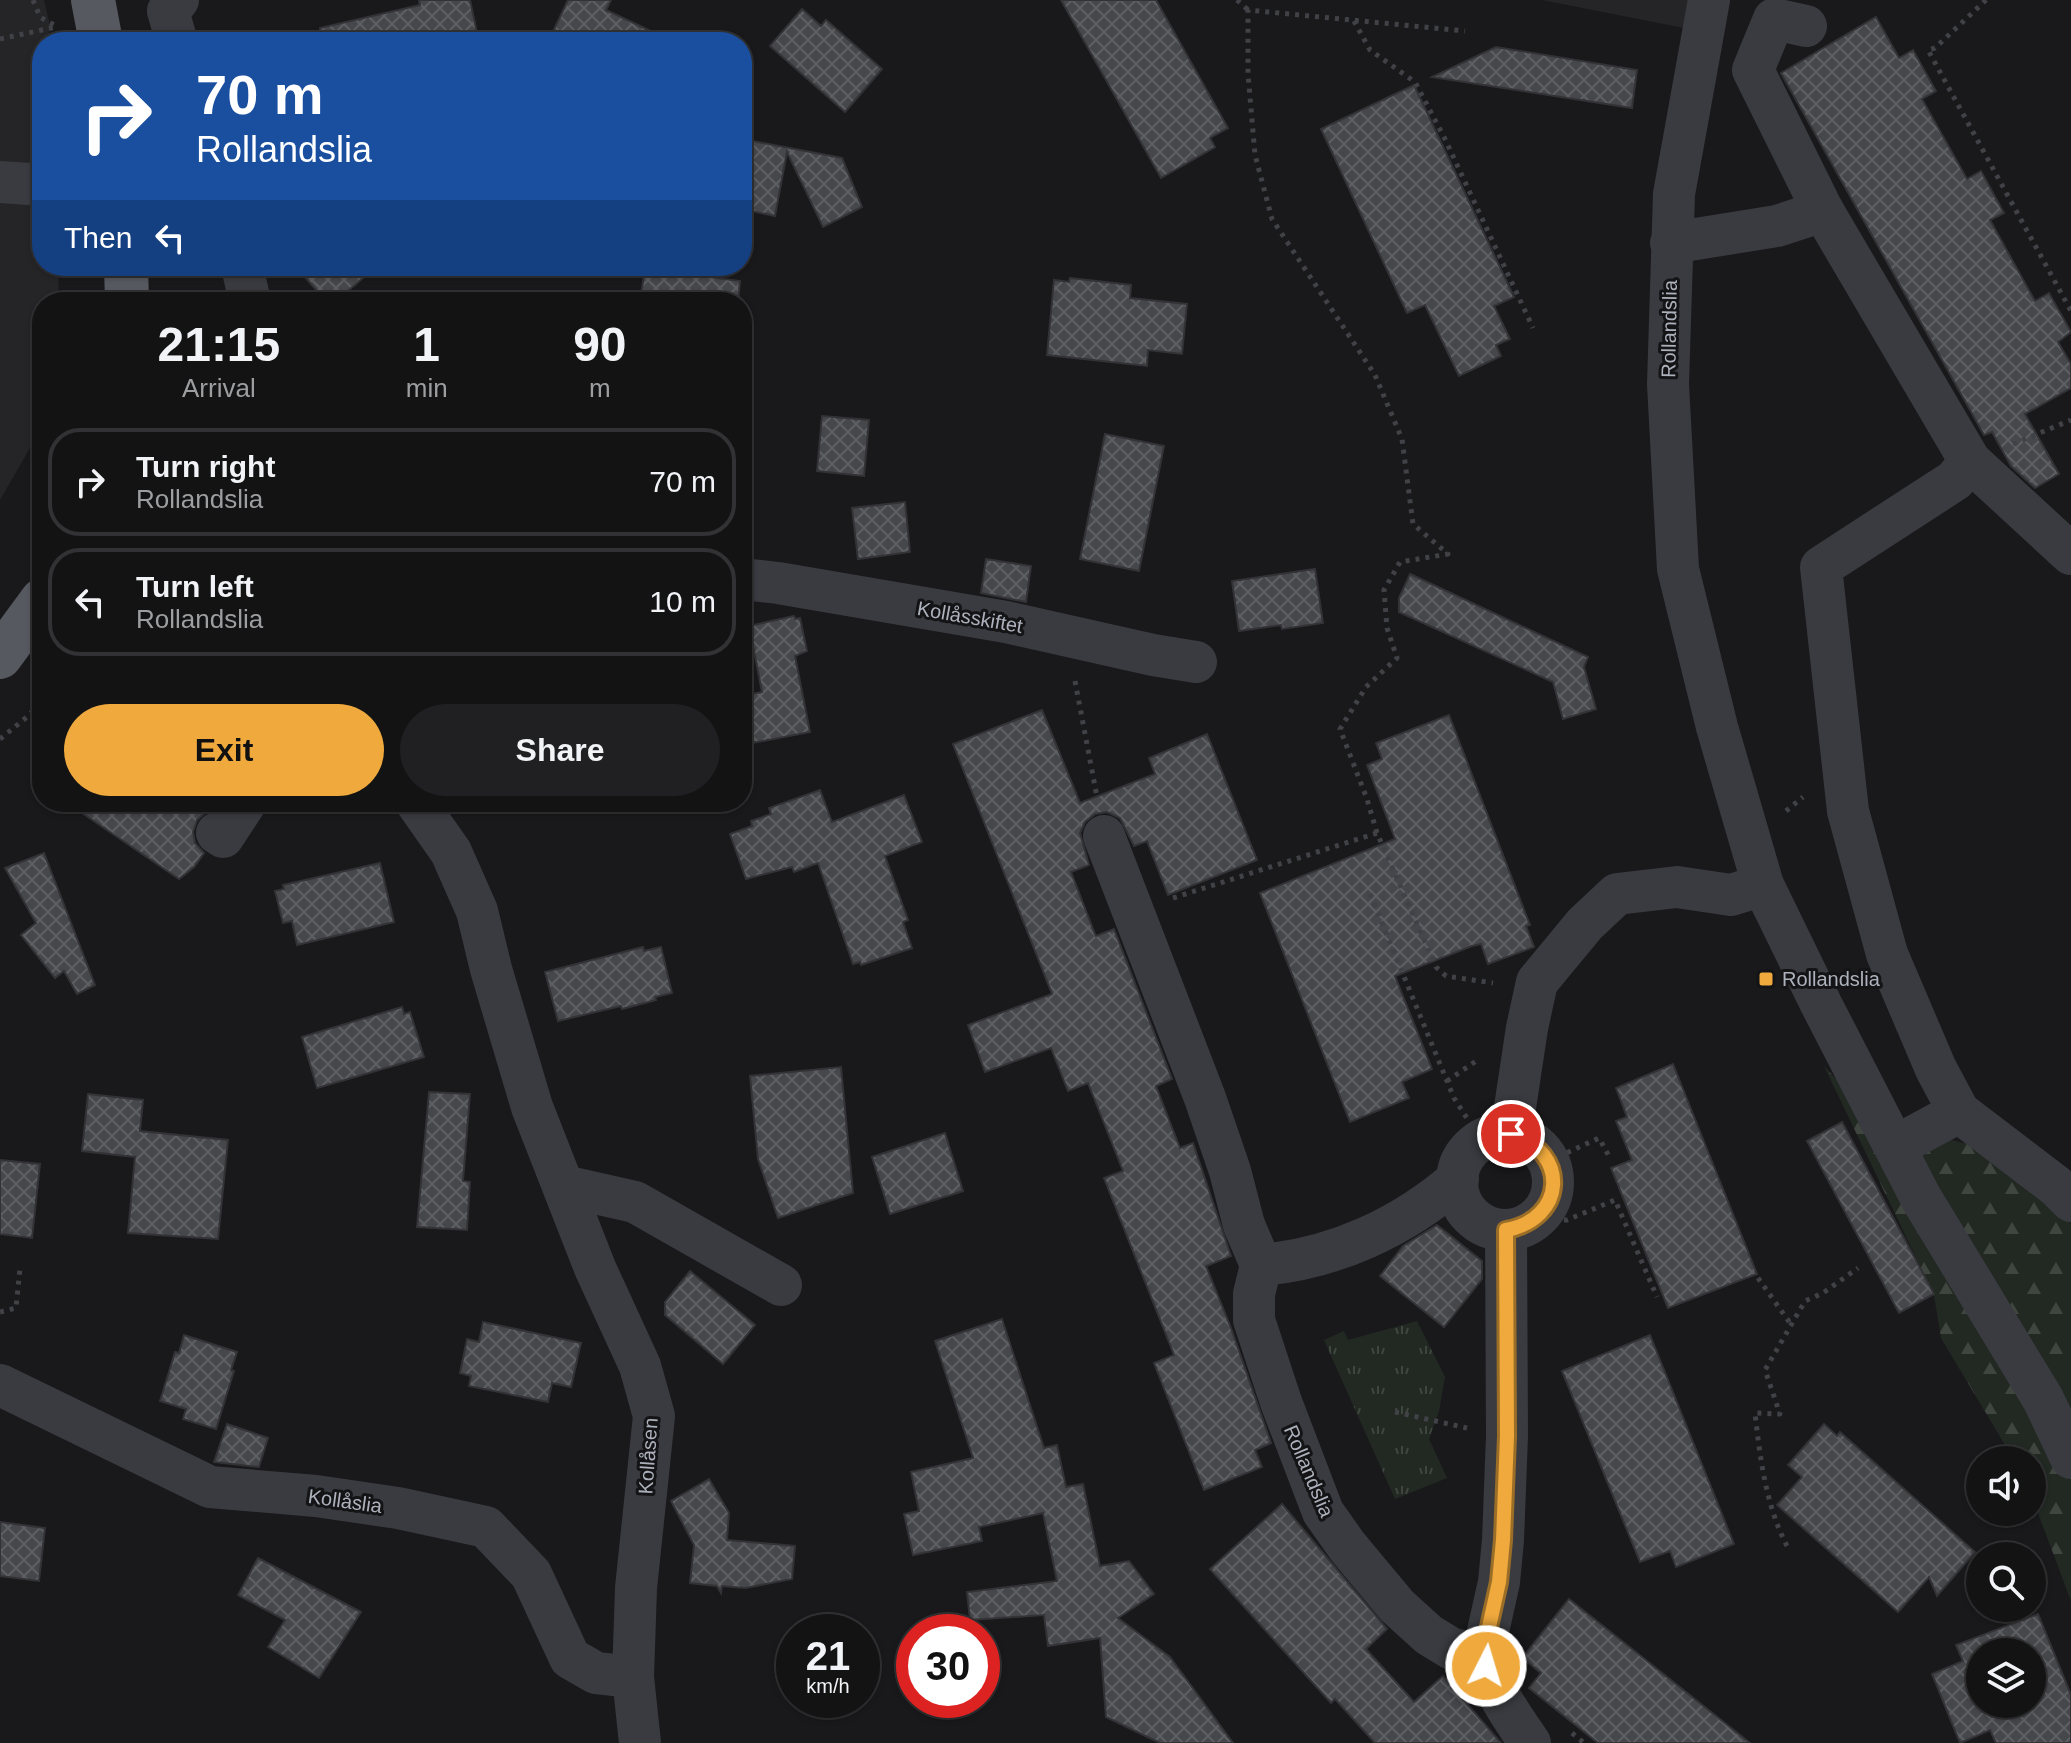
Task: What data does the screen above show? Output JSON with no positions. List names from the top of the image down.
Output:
{
  "streets": {
    "street": [
      "Rollandslia",
      "Kollåsskiftet",
      "Kollåsen",
      "Kollåslia"
    ]
  },
  "crossings": [
    ["Kollåsen", "Kollåslia"]
  ],
  "places": {
    "transit": ["Rollandslia"]
  },
  "page": {
    "turn": ["70 m", "Rollandslia"],
    "then": "Then",
    "eta": [
      "21:15",
      "Arrival",
      "1",
      "min",
      "90",
      "m"
    ],
    "list": [
      {
        "name": "Turn right",
        "note": "Rollandslia",
        "value": "70 m"
      },
      {
        "name": "Turn left",
        "note": "Rollandslia",
        "value": "10 m"
      }
    ],
    "buttons": ["Exit", "Share"],
    "speed": "21 km/h",
    "limit": "30"
  }
}
